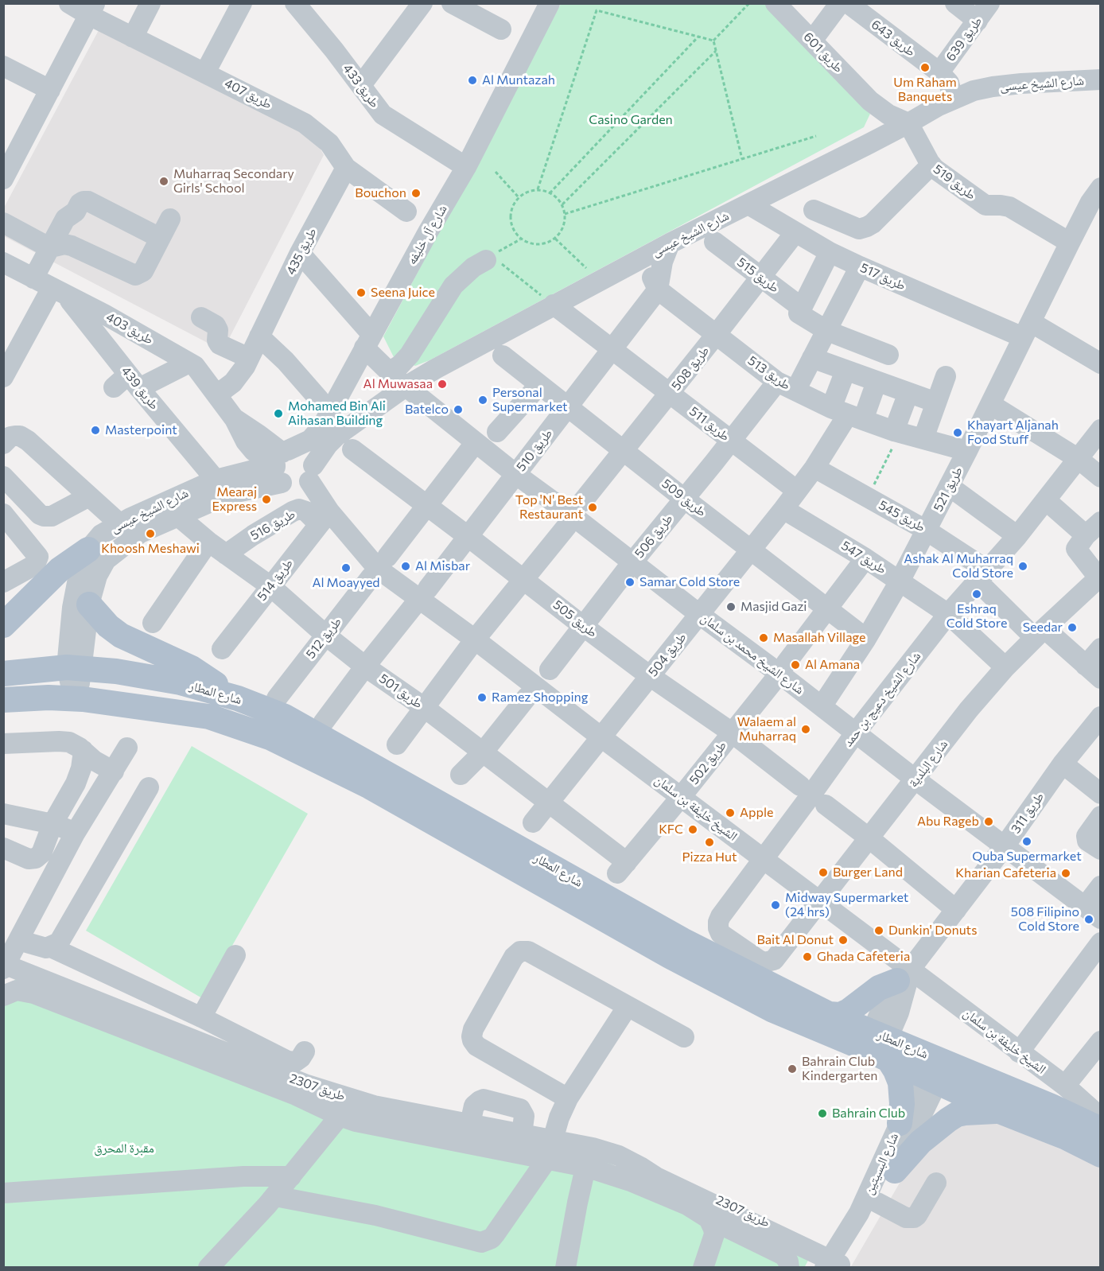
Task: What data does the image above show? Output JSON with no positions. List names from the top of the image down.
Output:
{
  "streets": {
    "main road": ["شارع المطار"],
    "street": [
      "طريق 643",
      "طريق 639",
      "طريق 601",
      "شارع الشيخ عيسى",
      "طريق 433",
      "طريق 407",
      "طريق 519",
      "شارع آل خليفه",
      "طريق 435",
      "طريق 515",
      "طريق 517",
      "طريق 403",
      "طريق 508",
      "طريق 513",
      "طريق 439",
      "طريق 511",
      "طريق 510",
      "طريق 521",
      "طريق 509",
      "طريق 545",
      "طريق 516",
      "طريق 506",
      "طريق 547",
      "طريق 514",
      "طريق 505",
      "طريق 512",
      "شارع الشيخ محمد بن سلمان",
      "طريق 504",
      "طريق 501",
      "شارع الشيخ دعيج بن حمد",
      "طريق 502",
      "شارع البلدية",
      "الشيخ خليفة بن سلمان",
      "طريق 311",
      "طريق 2307",
      "شارع البسيتين"
    ]
  },
  "crossings": [
    ["طريق 643", "طريق 639"],
    ["طريق 639", "شارع الشيخ عيسى"],
    ["طريق 601", "شارع الشيخ عيسى"],
    ["طريق 601", "طريق 519"],
    ["شارع الشيخ عيسى", "طريق 519"],
    ["شارع الشيخ عيسى", "شارع آل خليفه"],
    ["شارع الشيخ عيسى", "طريق 517"],
    ["شارع الشيخ عيسى", "طريق 403"],
    ["شارع الشيخ عيسى", "طريق 513"],
    ["شارع الشيخ عيسى", "طريق 439"],
    ["شارع الشيخ عيسى", "طريق 511"],
    ["شارع الشيخ عيسى", "شارع الشيخ محمد بن سلمان"],
    ["شارع الشيخ عيسى", "طريق 501"],
    ["شارع الشيخ عيسى", "شارع المطار"],
    ["شارع الشيخ عيسى", "الشيخ خليفة بن سلمان"],
    ["طريق 433", "شارع آل خليفه"],
    ["طريق 407", "طريق 435"],
    ["طريق 519", "طريق 521"],
    ["شارع آل خليفه", "طريق 403"],
    ["شارع آل خليفه", "شارع الشيخ محمد بن سلمان"],
    ["شارع آل خليفه", "الشيخ خليفة بن سلمان"],
    ["طريق 435", "طريق 403"],
    ["طريق 435", "شارع الشيخ محمد بن سلمان"],
    ["طريق 515", "طريق 508"],
    ["طريق 517", "طريق 508"],
    ["طريق 517", "طريق 521"],
    ["طريق 403", "طريق 439"],
    ["طريق 403", "الشيخ خليفة بن سلمان"],
    ["طريق 508", "طريق 513"],
    ["طريق 508", "طريق 511"],
    ["طريق 508", "طريق 509"],
    ["طريق 513", "طريق 510"],
    ["طريق 513", "طريق 521"],
    ["طريق 513", "طريق 506"],
    ["طريق 513", "طريق 504"],
    ["طريق 511", "طريق 510"],
    ["طريق 511", "طريق 506"],
    ["طريق 511", "طريق 504"],
    ["طريق 510", "طريق 509"],
    ["طريق 510", "طريق 505"],
    ["طريق 510", "شارع الشيخ محمد بن سلمان"],
    ["طريق 510", "طريق 501"],
    ["طريق 510", "الشيخ خليفة بن سلمان"],
    ["طريق 521", "طريق 509"],
    ["طريق 521", "طريق 545"],
    ["طريق 521", "طريق 547"],
    ["طريق 521", "شارع الشيخ محمد بن سلمان"],
    ["طريق 509", "طريق 506"],
    ["طريق 509", "طريق 504"],
    ["طريق 509", "طريق 502"],
    ["طريق 545", "طريق 504"],
    ["طريق 545", "شارع الشيخ دعيج بن حمد"],
    ["طريق 545", "شارع البلدية"],
    ["طريق 516", "طريق 514"],
    ["طريق 516", "طريق 501"],
    ["طريق 516", "الشيخ خليفة بن سلمان"],
    ["طريق 506", "طريق 505"],
    ["طريق 506", "شارع الشيخ محمد بن سلمان"],
    ["طريق 547", "طريق 504"],
    ["طريق 547", "شارع الشيخ دعيج بن حمد"],
    ["طريق 547", "طريق 502"],
    ["طريق 547", "شارع البلدية"],
    ["طريق 514", "طريق 501"],
    ["طريق 514", "الشيخ خليفة بن سلمان"],
    ["طريق 505", "طريق 504"],
    ["طريق 505", "طريق 502"],
    ["طريق 512", "طريق 501"],
    ["شارع الشيخ محمد بن سلمان", "طريق 504"],
    ["شارع الشيخ محمد بن سلمان", "شارع الشيخ دعيج بن حمد"],
    ["شارع الشيخ محمد بن سلمان", "طريق 502"],
    ["شارع الشيخ محمد بن سلمان", "شارع البلدية"],
    ["شارع الشيخ محمد بن سلمان", "طريق 311"],
    ["طريق 504", "طريق 501"],
    ["طريق 504", "الشيخ خليفة بن سلمان"],
    ["طريق 501", "طريق 502"],
    ["شارع المطار", "طريق 311"],
    ["شارع المطار", "شارع البسيتين"],
    ["شارع الشيخ دعيج بن حمد", "شارع البلدية"],
    ["شارع الشيخ دعيج بن حمد", "الشيخ خليفة بن سلمان"],
    ["طريق 502", "الشيخ خليفة بن سلمان"],
    ["شارع البلدية", "الشيخ خليفة بن سلمان"],
    ["الشيخ خليفة بن سلمان", "طريق 311"],
    ["طريق 2307", "شارع البسيتين"]
  ],
  "parks": ["Casino Garden", "مقبرة المحرق"],
  "places": [
    "Um Raham Banquets",
    "Al Muntazah",
    "Muharraq Secondary Girls' School",
    "Bouchon",
    "Seena Juice",
    "Al Muwasaa",
    "Personal Supermarket",
    "Batelco",
    "Mohamed Bin Ali Aihasan Building",
    "Masterpoint",
    "Khayart Aljanah Food Stuff",
    "Mearaj Express",
    "Top 'N' Best Restaurant",
    "Khoosh Meshawi",
    "Al Misbar",
    "Ashak Al Muharraq Cold Store",
    "Al Moayyed",
    "Samar Cold Store",
    "Eshraq Cold Store",
    "Masjid Gazi",
    "Seedar",
    "Masallah Village",
    "Al Amana",
    "Ramez Shopping",
    "Walaem al Muharraq",
    "Apple",
    "Abu Rageb",
    "KFC",
    "Quba Supermarket",
    "Pizza Hut",
    "Burger Land",
    "Kharian Cafeteria",
    "Midway Supermarket (24 hrs)",
    "508 Filipino Cold Store",
    "Dunkin' Donuts",
    "Bait Al Donut",
    "Ghada Cafeteria",
    "Bahrain Club Kindergarten",
    "Bahrain Club"
  ]
}
